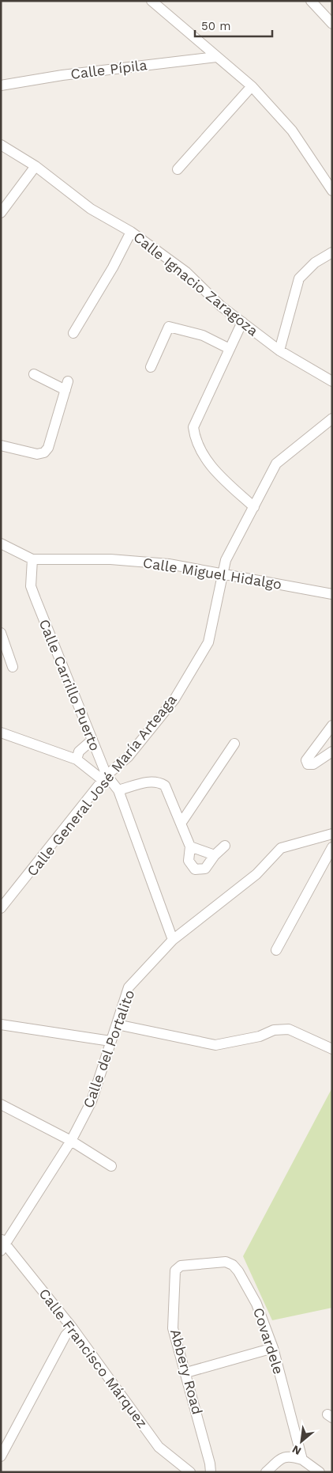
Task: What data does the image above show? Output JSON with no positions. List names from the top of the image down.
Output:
{
  "streets": {
    "street": [
      "Calle Pípila",
      "Calle Ignacio Zaragoza",
      "Calle Miguel Hidalgo",
      "Calle Carrillo Puerto",
      "Calle General José María Arteaga",
      "Calle del Portalito",
      "Covardele",
      "Calle Francisco Márquez",
      "Abbery Road"
    ]
  },
  "crossings": [
    ["Calle Miguel Hidalgo", "Calle Carrillo Puerto"],
    ["Calle Miguel Hidalgo", "Calle General José María Arteaga"],
    ["Calle Carrillo Puerto", "Calle General José María Arteaga"],
    ["Calle Carrillo Puerto", "Calle del Portalito"],
    ["Calle del Portalito", "Calle Francisco Márquez"],
    ["Covardele", "Abbery Road"]
  ],
  "scale_bar": "50 m",
  "north": "bottom left"
}
